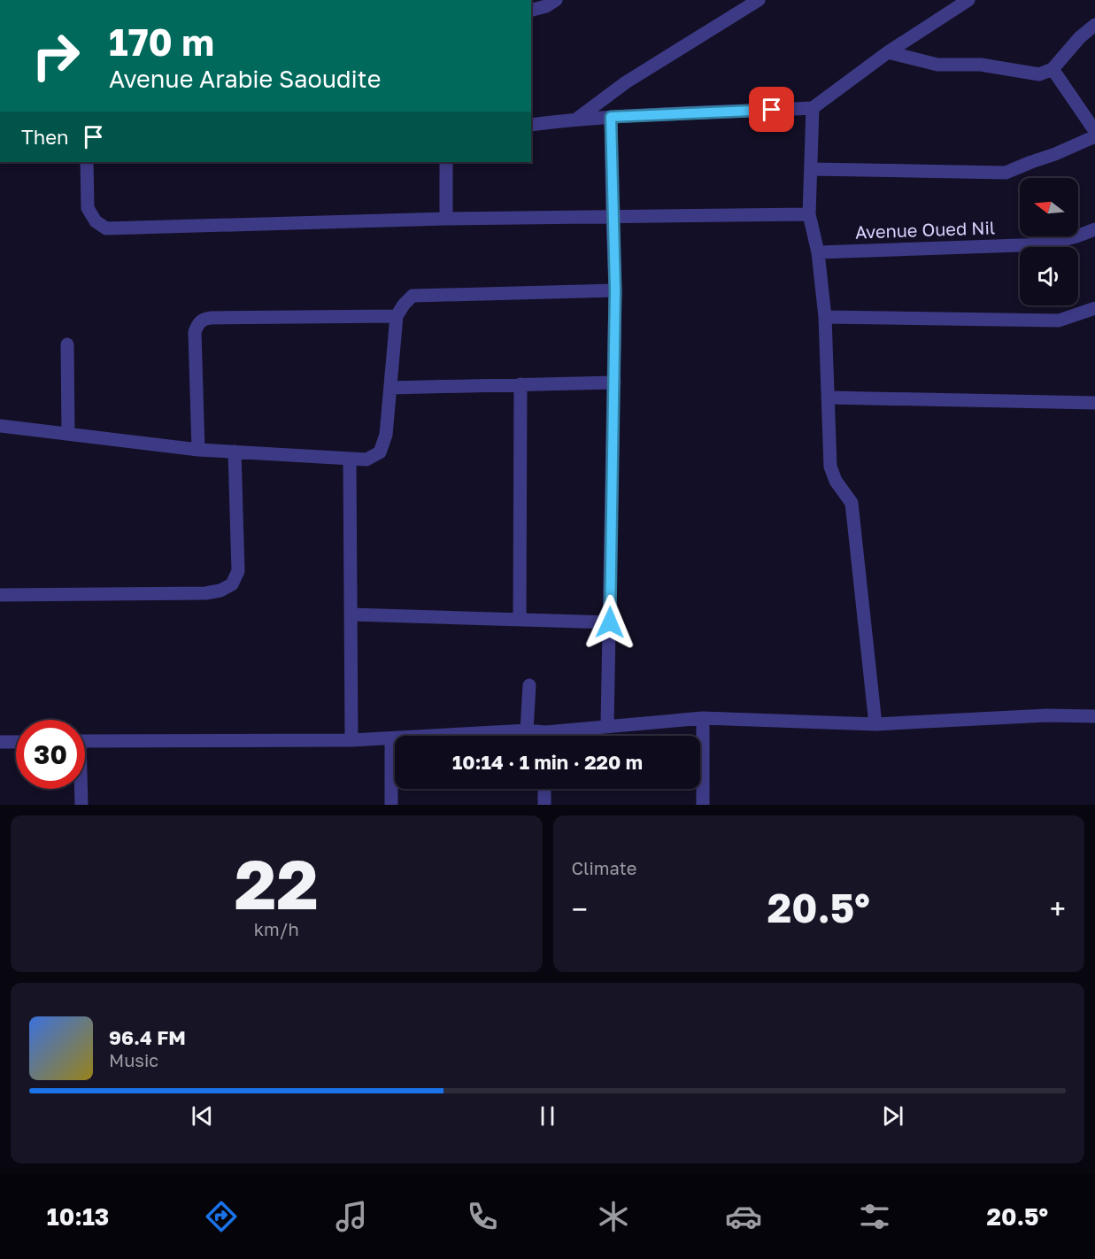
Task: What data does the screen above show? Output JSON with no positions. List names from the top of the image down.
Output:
{
  "streets": {
    "street": ["Avenue Oued Nil"]
  },
  "north": "left",
  "page": {
    "turn": ["170 m", "Avenue Arabie Saoudite"],
    "then": "Then",
    "limit": "30",
    "trip": "10:14 · 1 min · 220 m",
    "tile": [
      ["22", "km/h"],
      "Climate"
    ],
    "heat": ["−", "20.5°", "+"],
    "song": ["96.4 FM", "Music"],
    "tabs": ["10:13", "20.5°"]
  }
}
